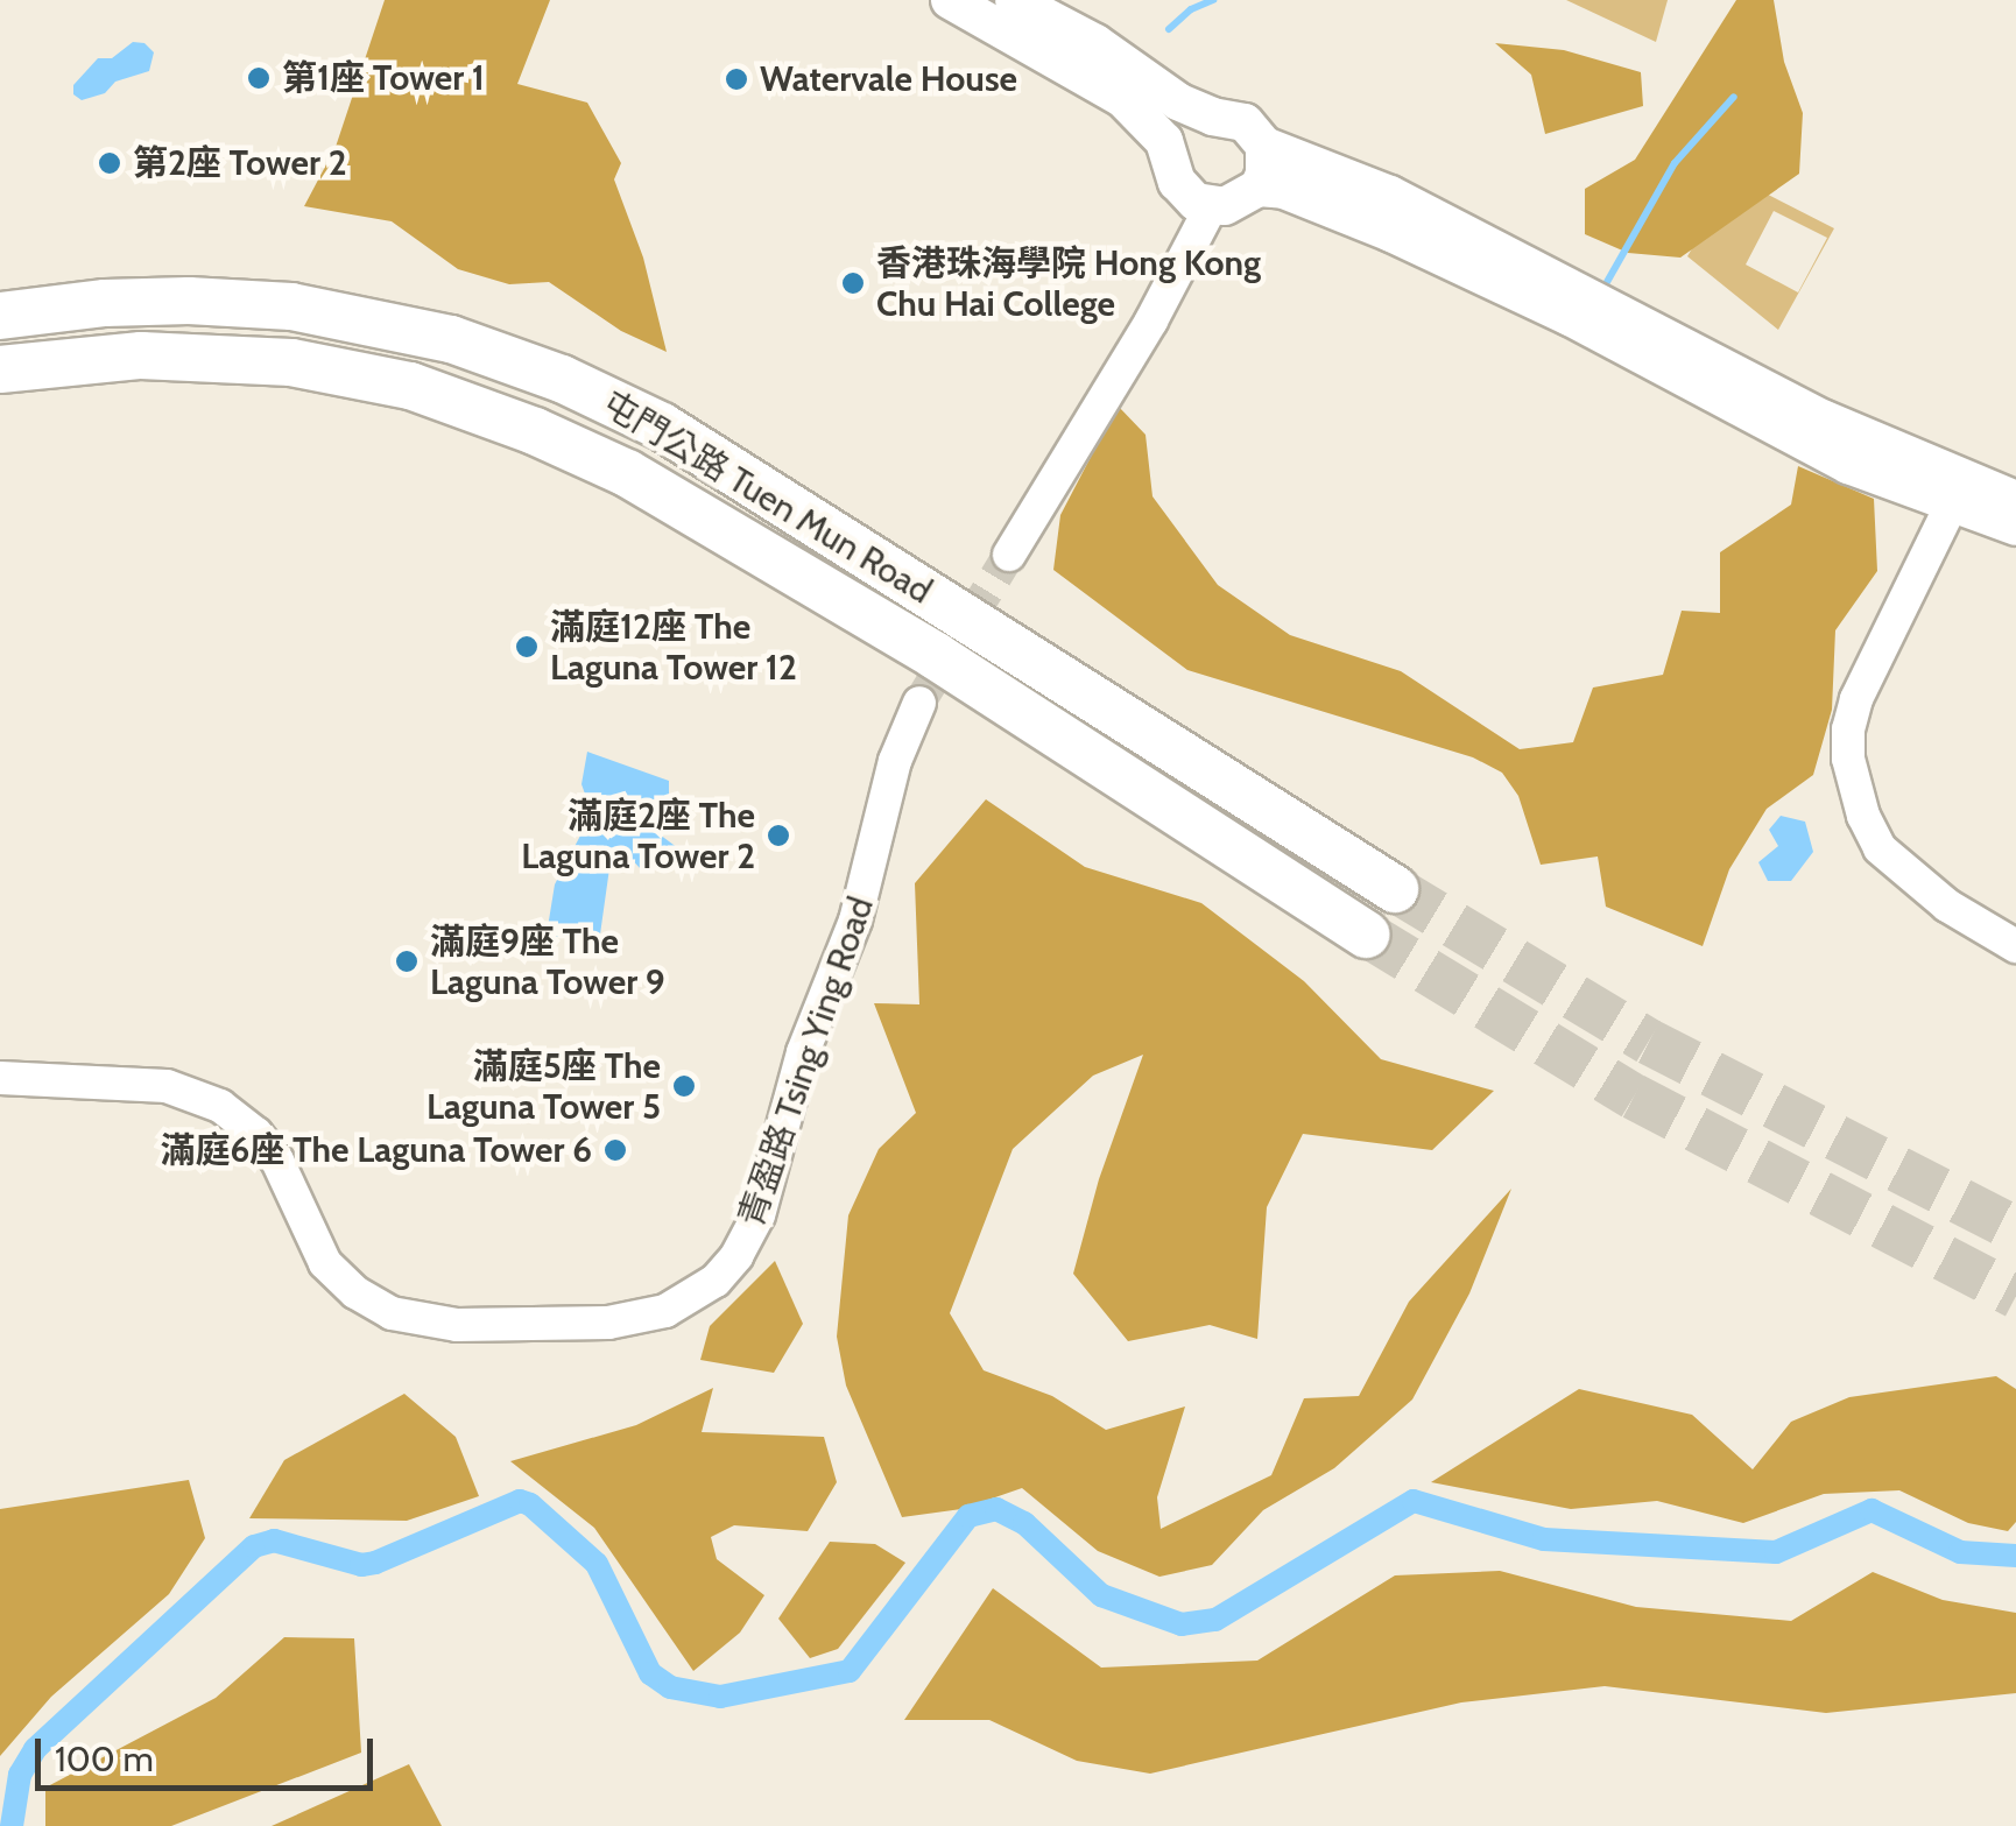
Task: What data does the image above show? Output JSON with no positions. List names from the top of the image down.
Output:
{
  "streets": {
    "highway": ["屯門公路 Tuen Mun Road"],
    "street": ["青盈路 Tsing Ying Road"]
  },
  "places": [
    "第1座 Tower 1",
    "Watervale House",
    "第2座 Tower 2",
    "香港珠海學院 Hong Kong Chu Hai College",
    "滿庭12座 The Laguna Tower 12",
    "滿庭2座 The Laguna Tower 2",
    "滿庭9座 The Laguna Tower 9",
    "滿庭5座 The Laguna Tower 5",
    "滿庭6座 The Laguna Tower 6"
  ],
  "scale_bar": "100 m"
}
